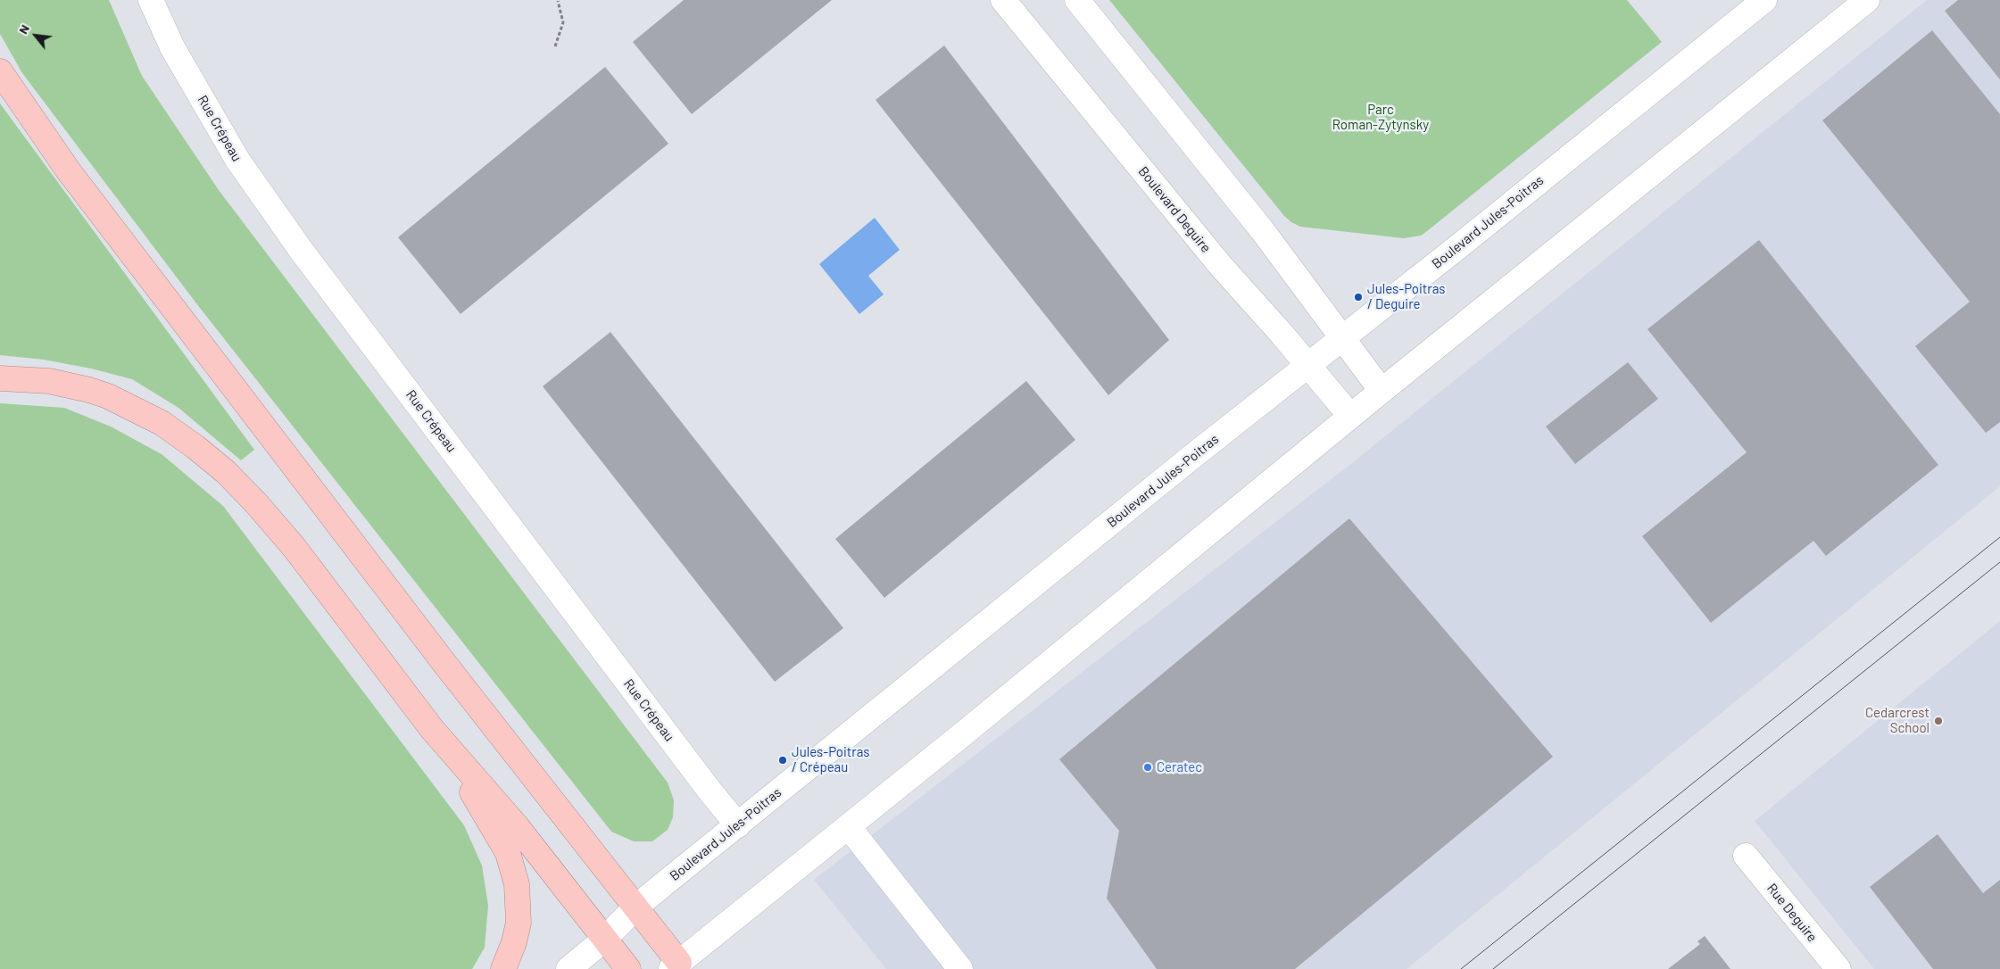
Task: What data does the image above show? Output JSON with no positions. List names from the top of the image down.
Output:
{
  "streets": {
    "street": [
      "Rue Crépeau",
      "Boulevard Deguire",
      "Boulevard Jules-Poitras",
      "Rue Deguire"
    ]
  },
  "crossings": [
    ["Rue Crépeau", "Boulevard Jules-Poitras"],
    ["Boulevard Deguire", "Boulevard Jules-Poitras"]
  ],
  "parks": ["Parc Roman-Zytynsky"],
  "places": [
    "Jules-Poitras / Deguire",
    "Cedarcrest School",
    "Jules-Poitras / Crépeau",
    "Ceratec"
  ],
  "north": "top left"
}
